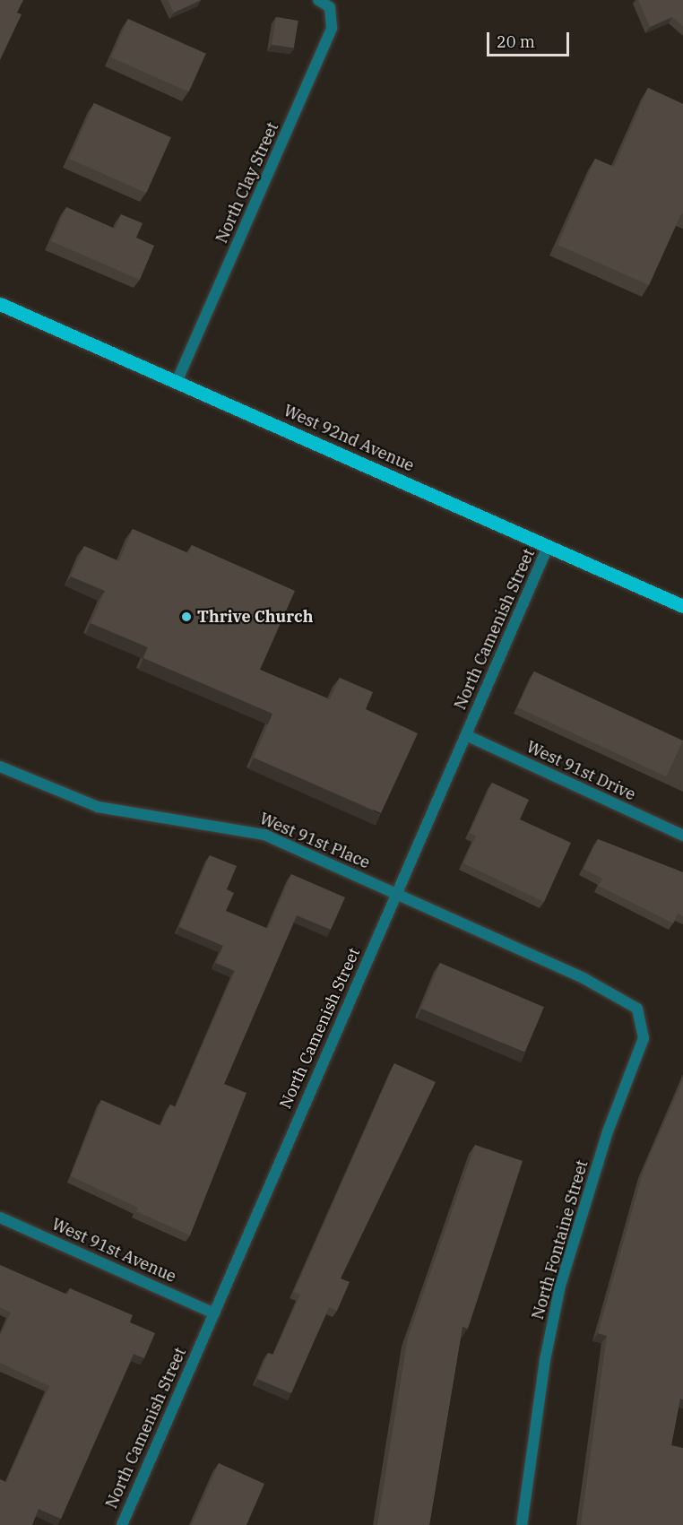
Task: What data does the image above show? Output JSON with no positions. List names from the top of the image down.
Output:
{
  "streets": {
    "main road": ["West 92nd Avenue"],
    "street": [
      "North Clay Street",
      "North Camenish Street",
      "West 91st Drive",
      "West 91st Place",
      "North Fontaine Street",
      "West 91st Avenue"
    ]
  },
  "crossings": [
    ["North Clay Street", "West 92nd Avenue"],
    ["West 92nd Avenue", "North Camenish Street"],
    ["North Camenish Street", "West 91st Drive"],
    ["North Camenish Street", "West 91st Place"],
    ["North Camenish Street", "West 91st Avenue"],
    ["West 91st Place", "North Fontaine Street"]
  ],
  "places": ["Thrive Church"],
  "scale_bar": "20 m"
}
